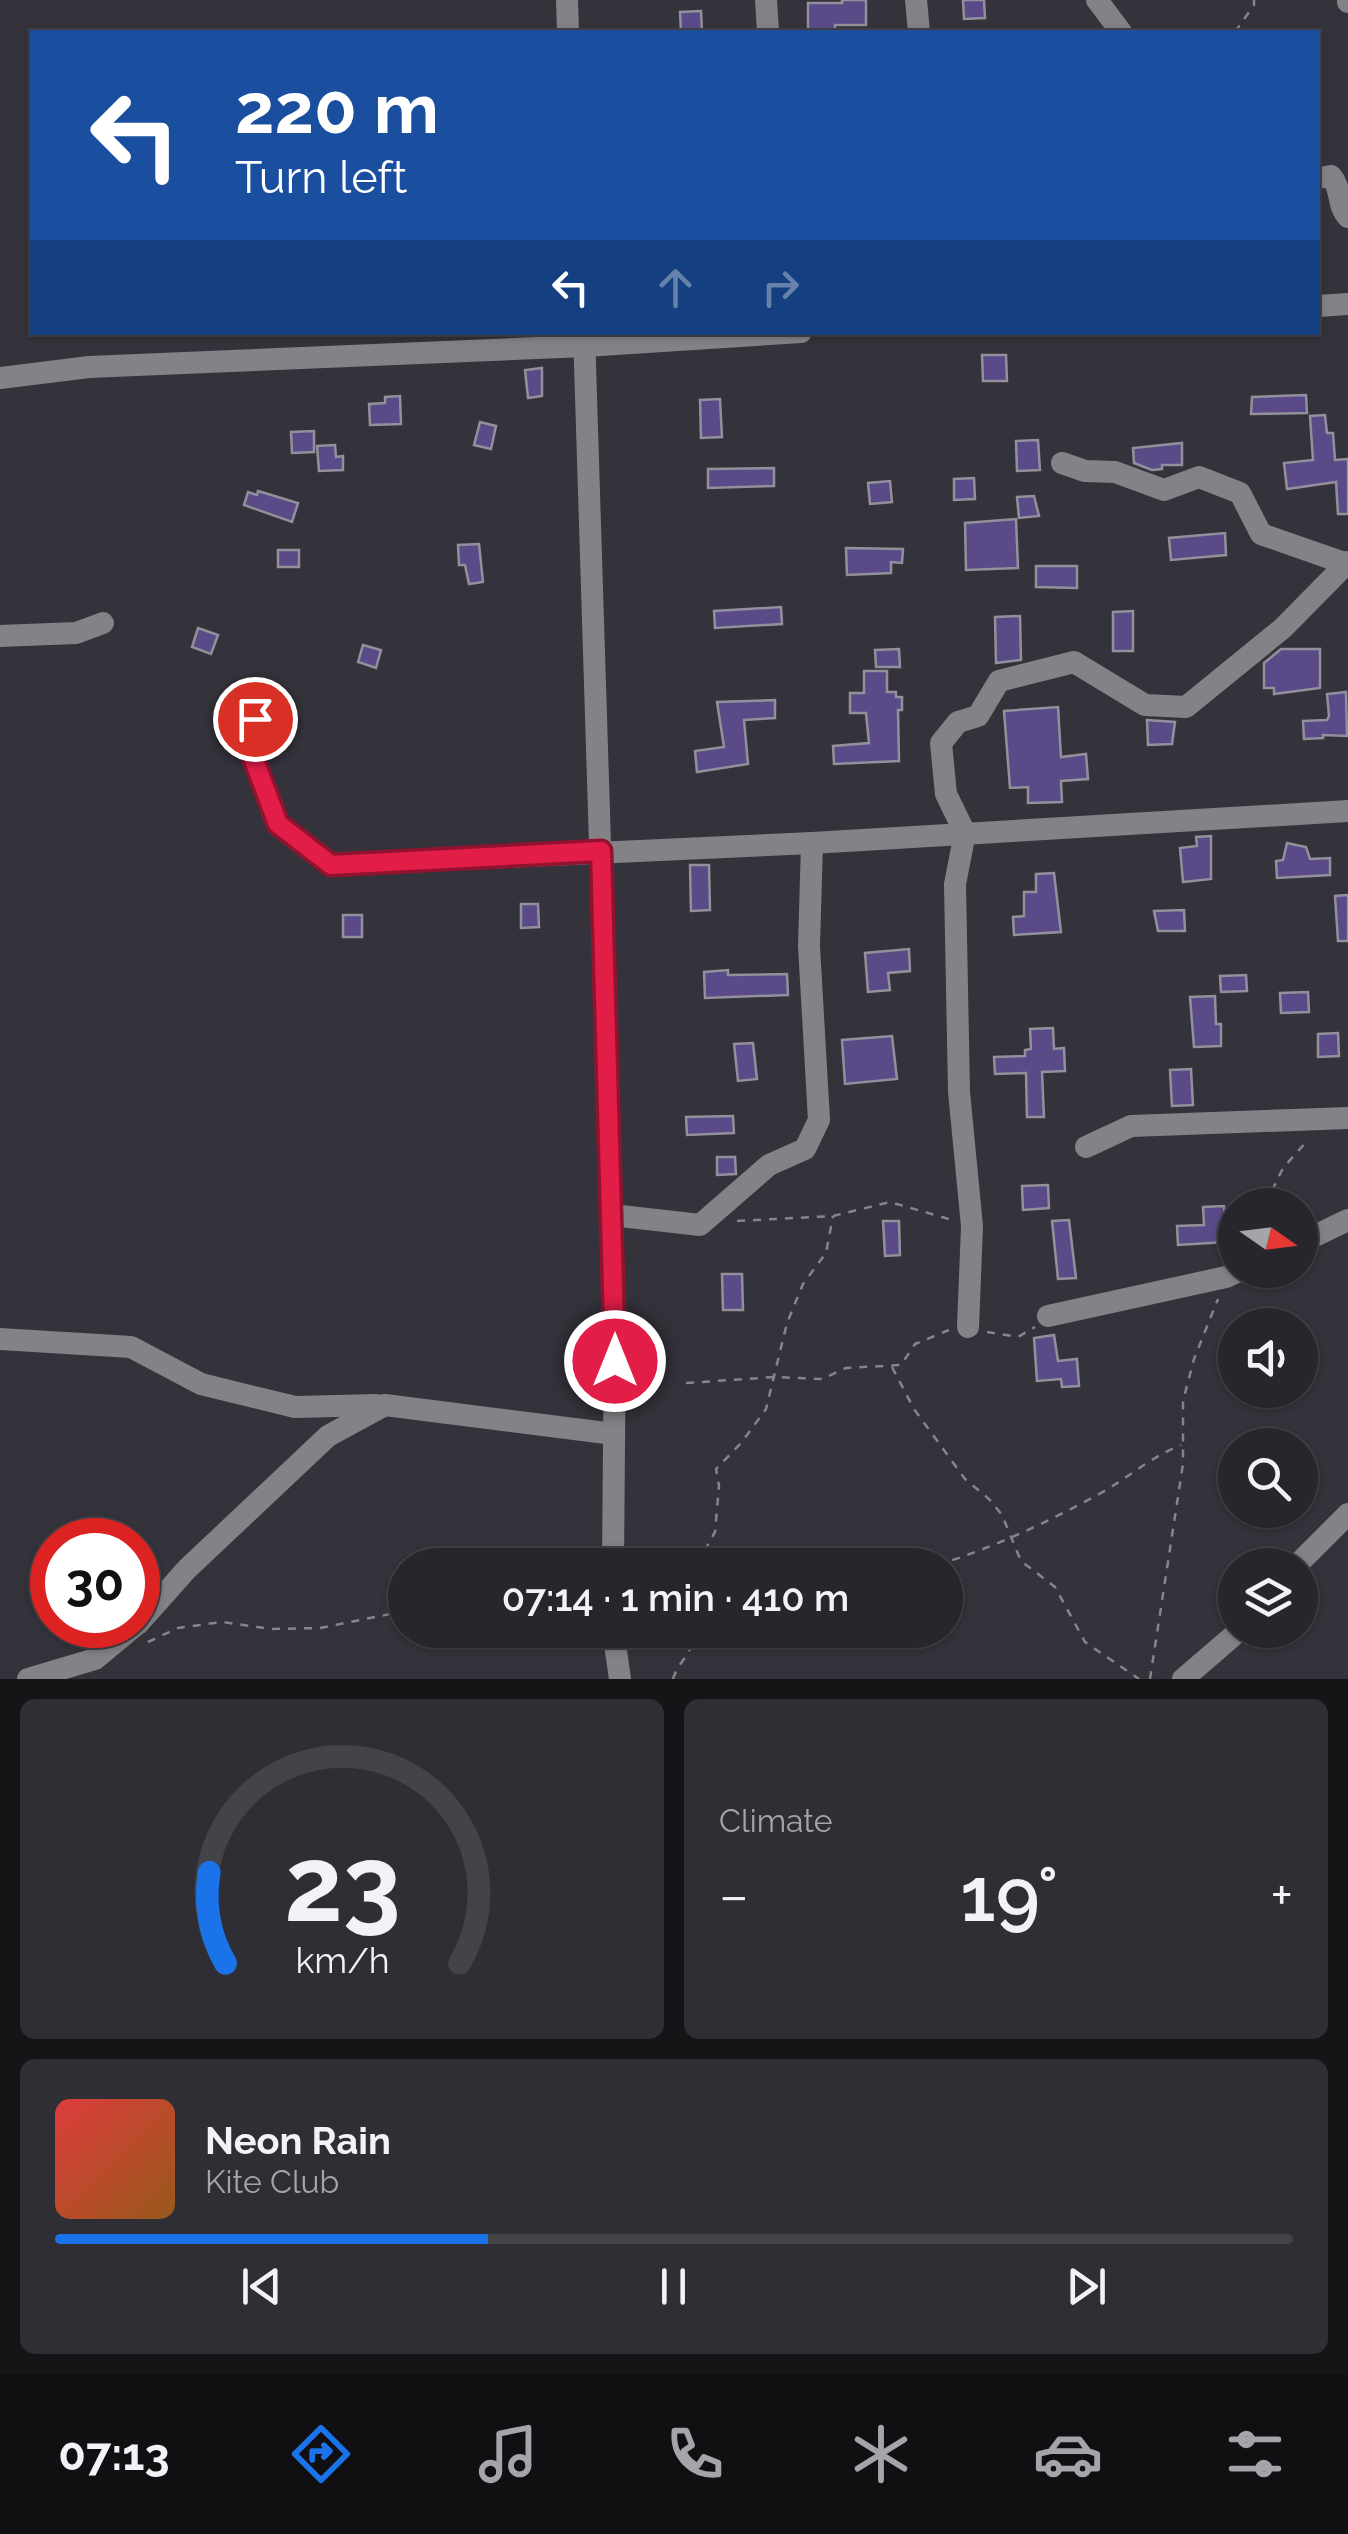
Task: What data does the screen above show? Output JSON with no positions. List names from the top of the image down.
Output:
{
  "north": "right",
  "page": {
    "turn": ["220 m", "Turn left"],
    "limit": "30",
    "trip": "07:14 · 1 min · 410 m",
    "tile": "Climate",
    "heat": ["−", "19°", "+"],
    "song": ["Neon Rain", "Kite Club"],
    "tabs": "07:13",
    "gauge": ["23", "km/h"]
  }
}
